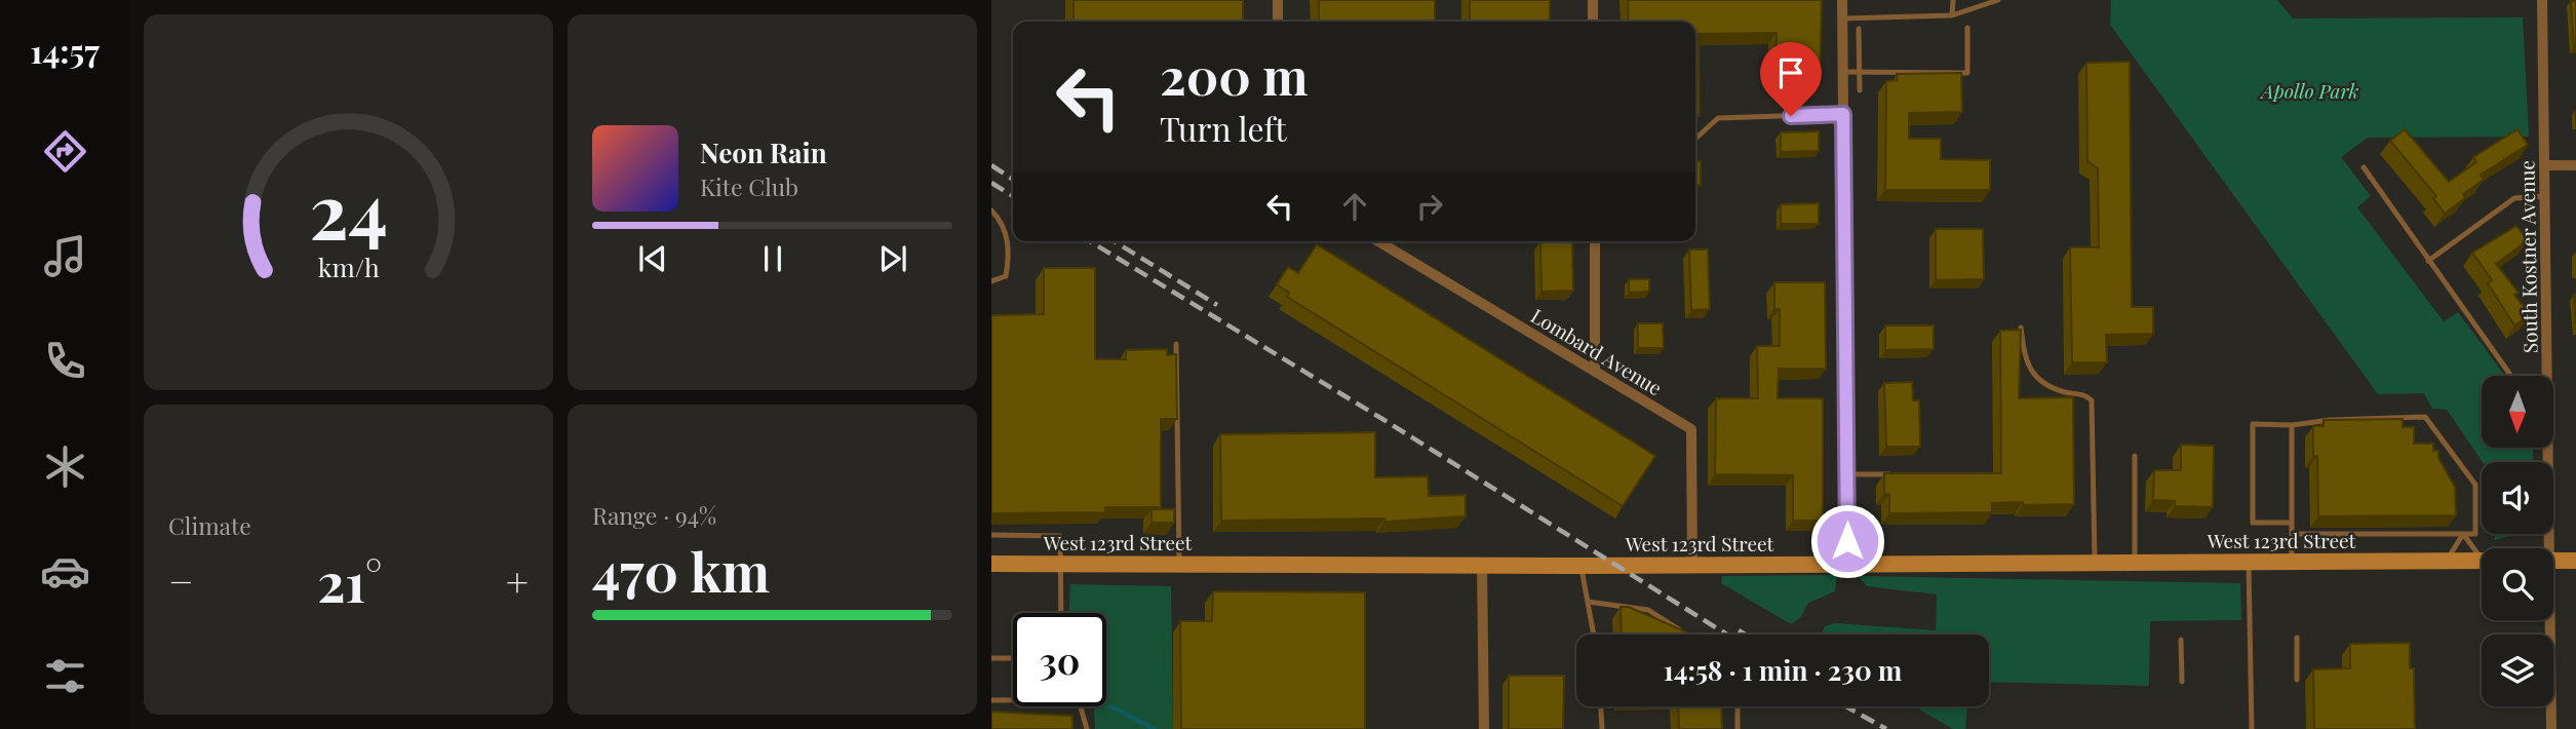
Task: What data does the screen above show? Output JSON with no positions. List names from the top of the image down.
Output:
{
  "streets": {
    "street": ["South Kostner Avenue", "Lombard Avenue", "West 123rd Street"]
  },
  "crossings": [
    ["Lombard Avenue", "West 123rd Street"]
  ],
  "parks": ["Apollo Park"],
  "north": "bottom",
  "page": {
    "tabs": "14:57",
    "turn": ["200 m", "Turn left"],
    "song": ["Neon Rain", "Kite Club"],
    "tile": [
      "Climate",
      ["Range · 94%", "470 km"]
    ],
    "heat": ["−", "21°", "+"],
    "limit": "30",
    "trip": "14:58 · 1 min · 230 m",
    "gauge": ["24", "km/h"]
  }
}
